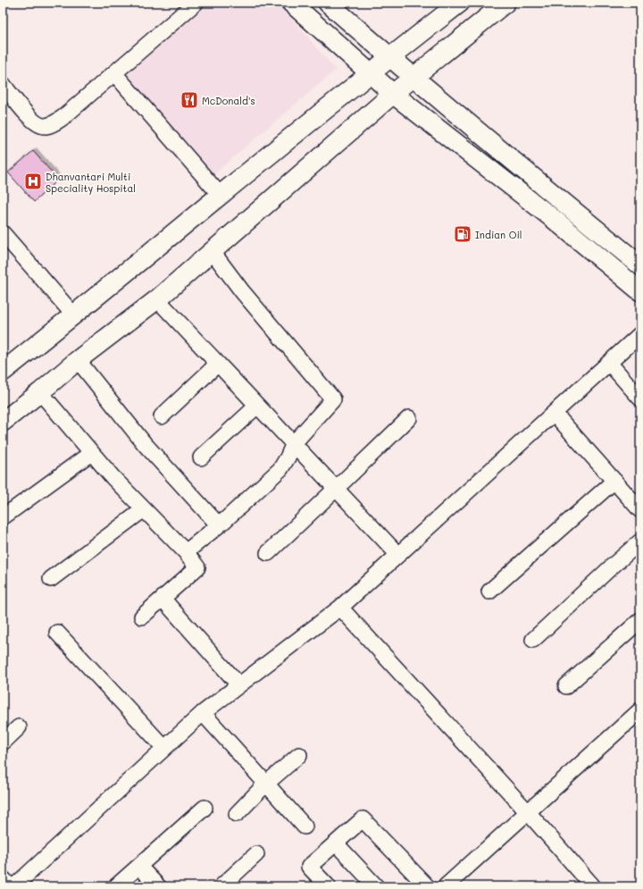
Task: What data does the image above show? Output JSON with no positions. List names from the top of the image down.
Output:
{
  "places": {
    "restaurant": ["McDonald's"],
    "hospital": ["Dhanvantari Multi Speciality Hospital"],
    "fuel station": ["Indian Oil"]
  }
}
